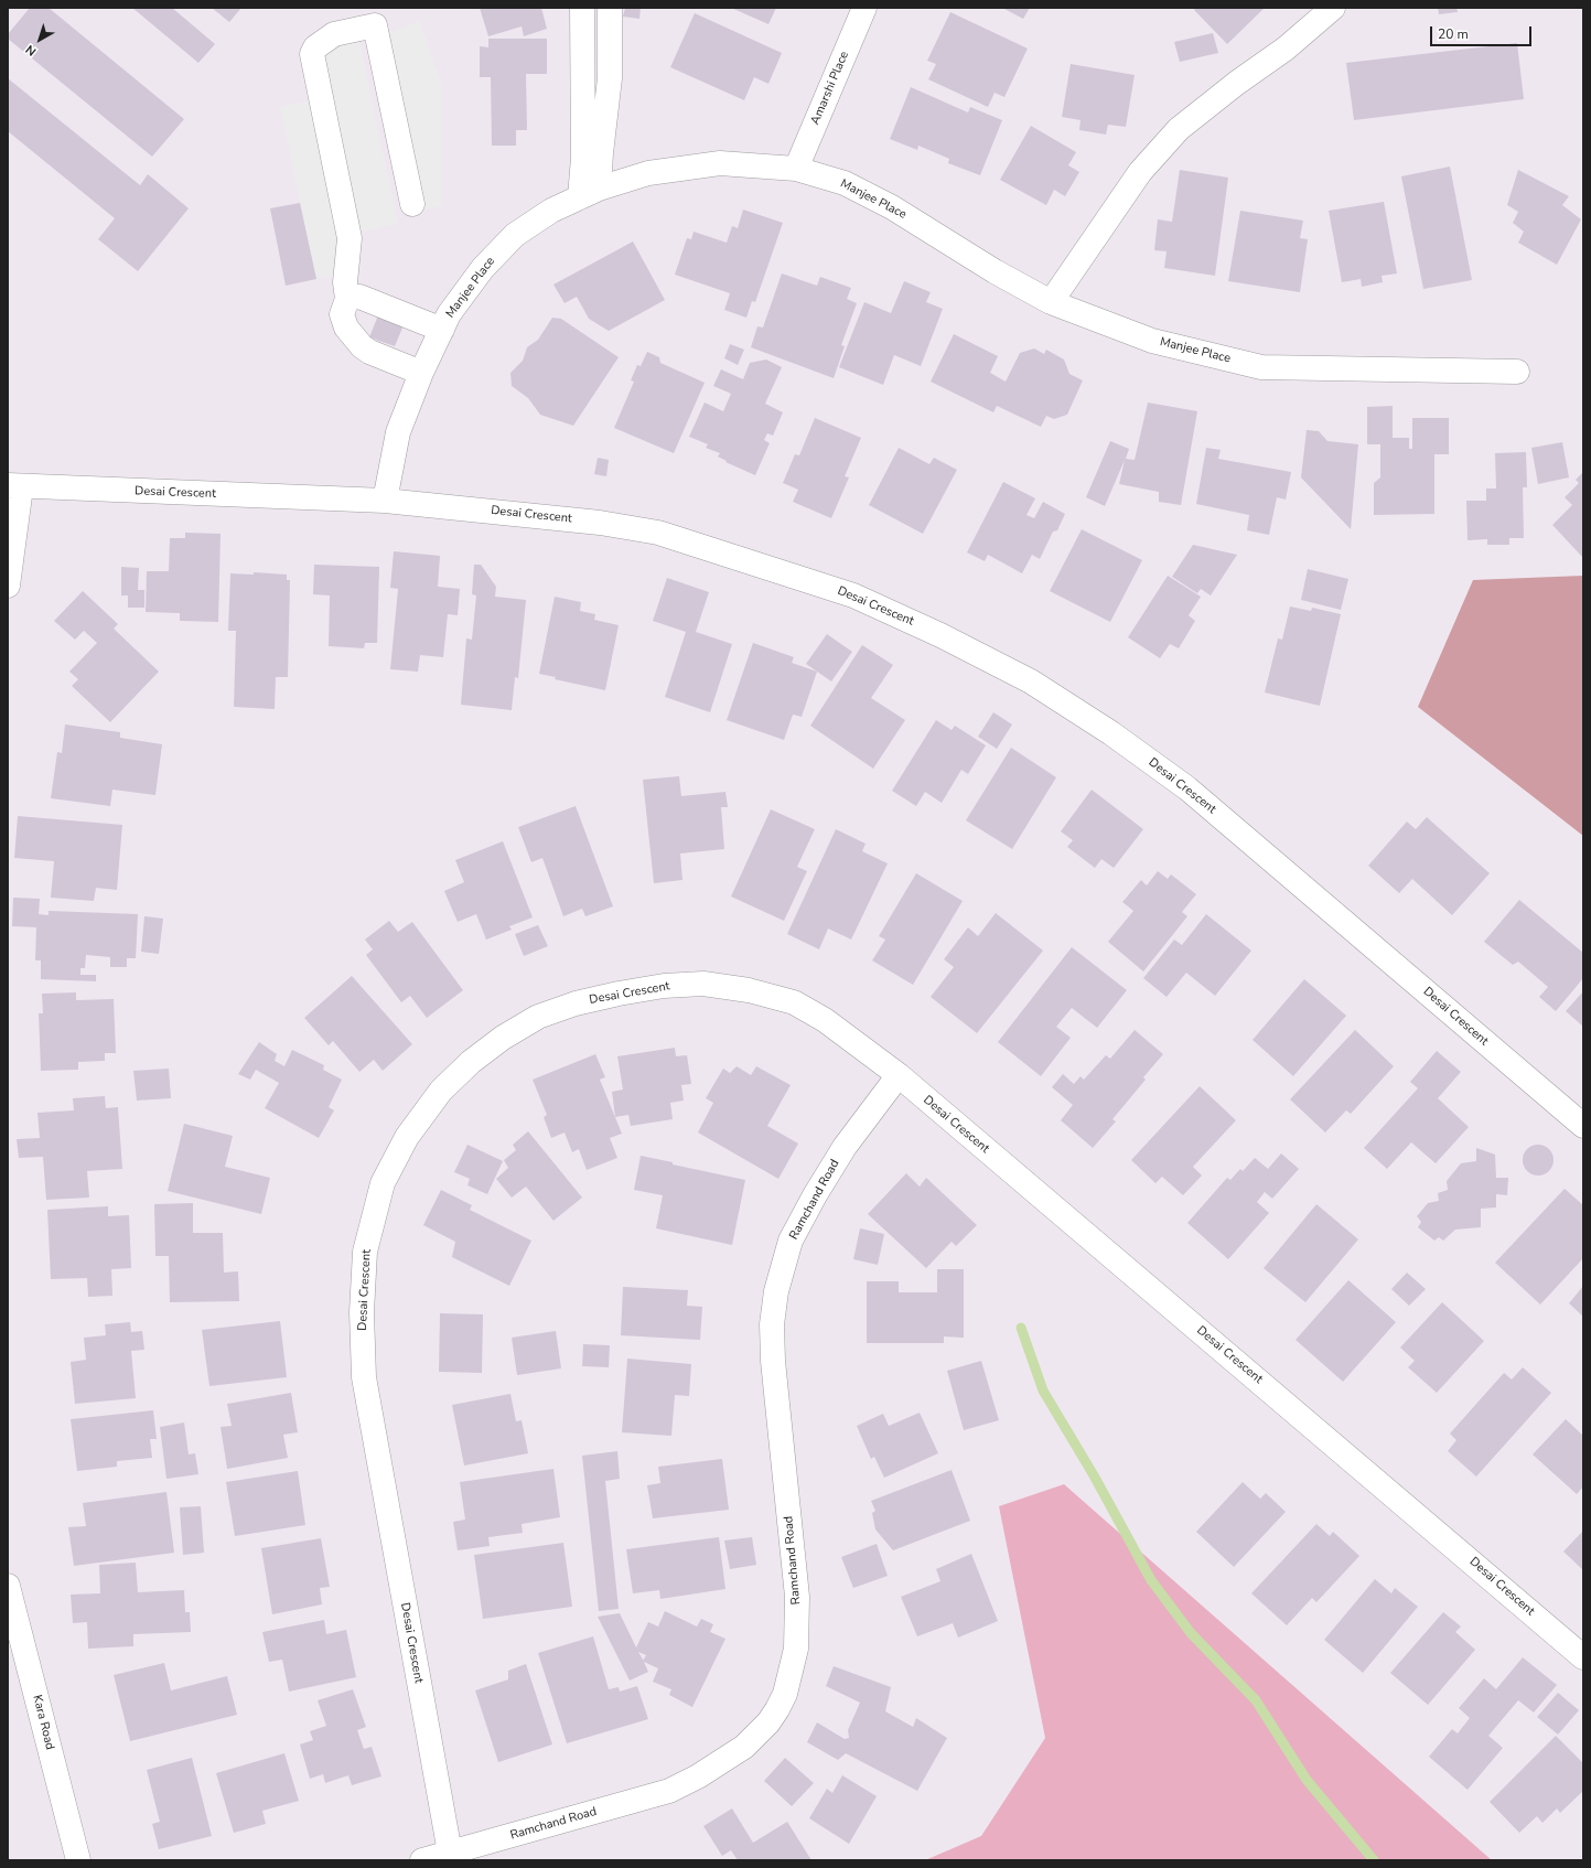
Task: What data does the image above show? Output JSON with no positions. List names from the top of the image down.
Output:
{
  "streets": {
    "street": [
      "Amarshi Place",
      "Manjee Place",
      "Desai Crescent",
      "Ramchand Road",
      "Kara Road"
    ]
  },
  "crossings": [
    ["Amarshi Place", "Manjee Place"],
    ["Manjee Place", "Desai Crescent"],
    ["Desai Crescent", "Ramchand Road"]
  ],
  "scale_bar": "20 m",
  "north": "bottom left"
}
